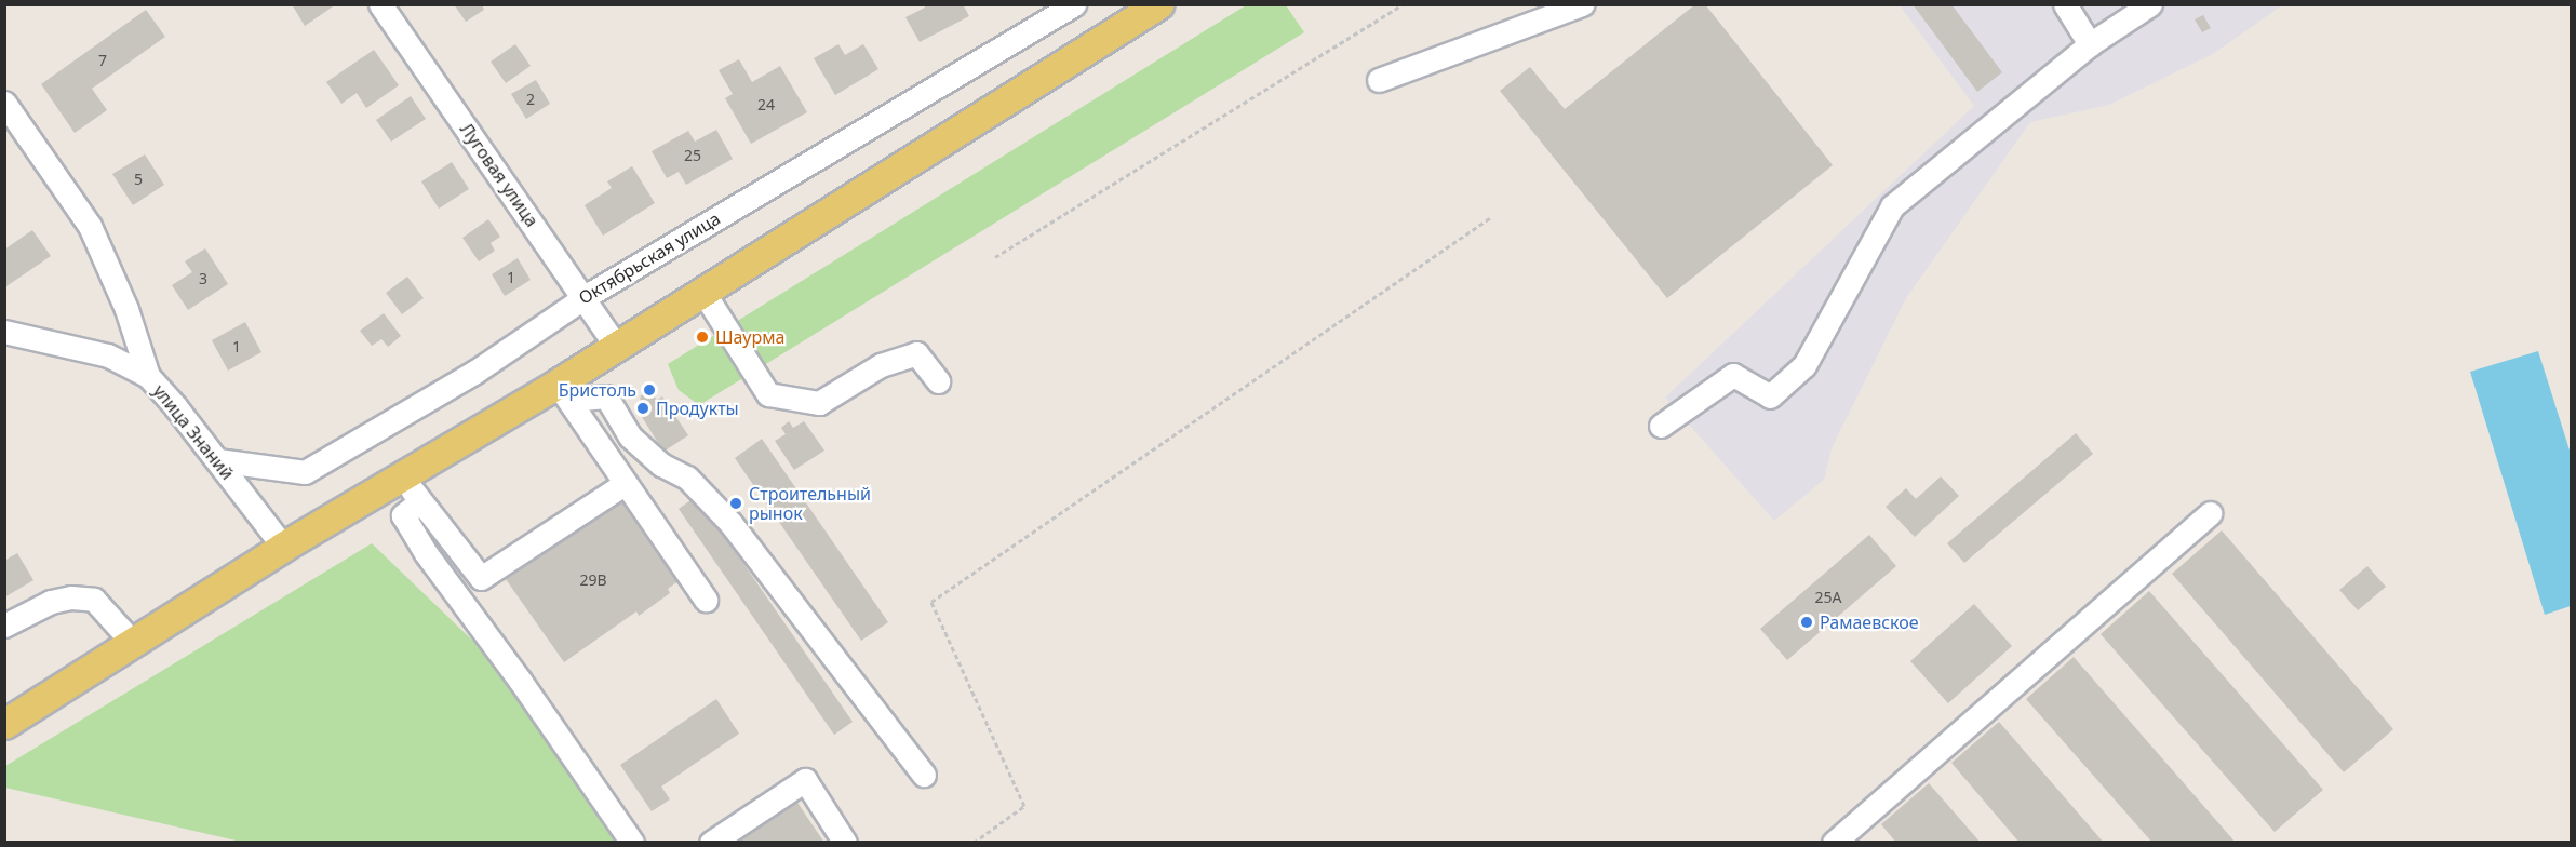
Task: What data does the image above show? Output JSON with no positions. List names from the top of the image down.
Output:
{
  "streets": {
    "street": ["Луговая улица", "Октябрьская улица", "улица Знаний"]
  },
  "crossings": [
    ["Луговая улица", "Октябрьская улица"],
    ["Октябрьская улица", "улица Знаний"]
  ],
  "places": [
    "Шаурма",
    "Бристоль",
    "Продукты",
    "Строительный рынок",
    "Рамаевское"
  ],
  "house_numbers": [
    "7",
    "2",
    "24",
    "25",
    "5",
    "1",
    "3",
    "1",
    "29В",
    "25А"
  ]
}
